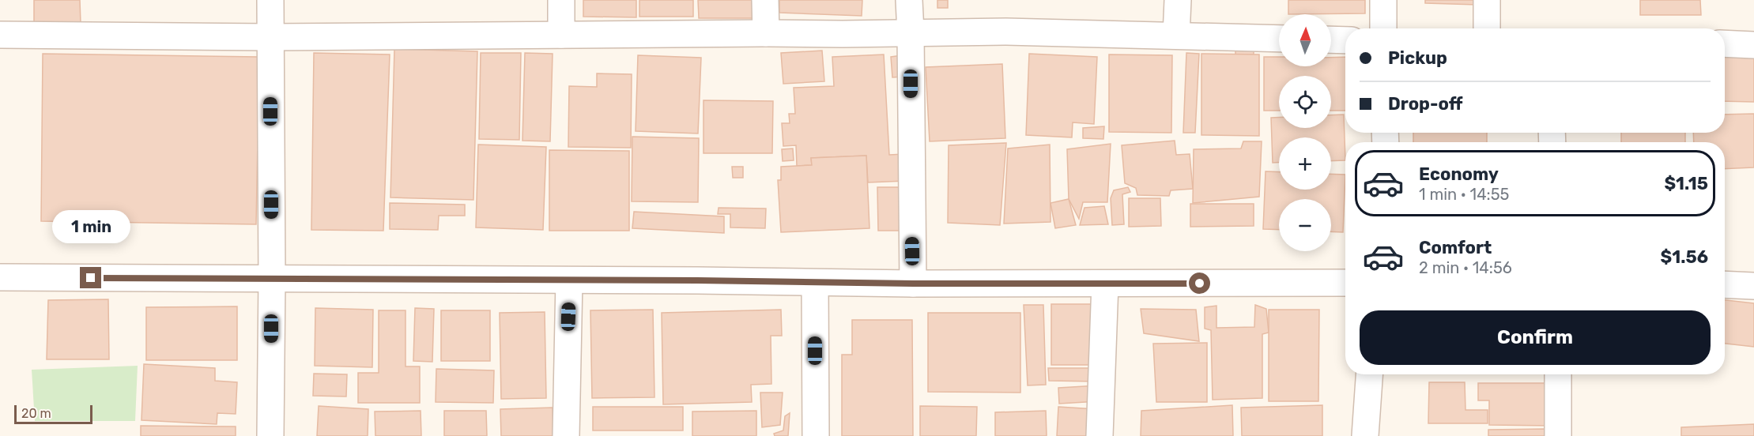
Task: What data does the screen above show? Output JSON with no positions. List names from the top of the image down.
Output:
{
  "scale_bar": "20 m",
  "north": "top",
  "page": {
    "map_buttons": ["+", "−"],
    "banner": ["Pickup", "Drop-off"],
    "list": [
      {
        "name": "Economy",
        "note": "1 min · 14:55",
        "value": "$1.15"
      },
      {
        "name": "Comfort",
        "note": "2 min · 14:56",
        "value": "$1.56"
      }
    ],
    "bubble": "1 min",
    "buttons": "Confirm",
    "scale": "20 m"
  }
}
